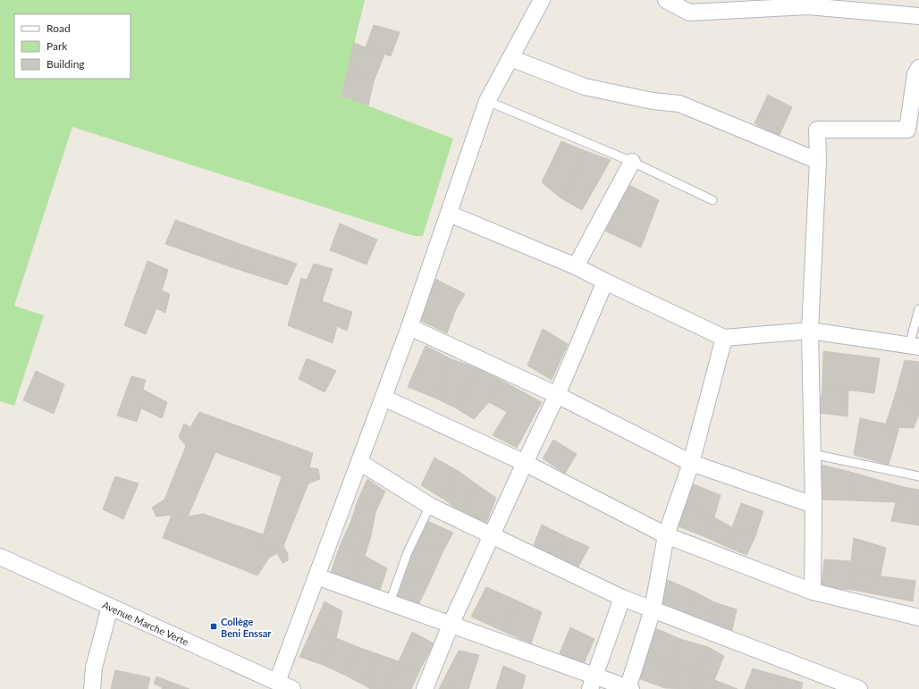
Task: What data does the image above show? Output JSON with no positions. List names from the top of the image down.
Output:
{
  "streets": {
    "street": ["Avenue Marche Verte"]
  },
  "places": {
    "transit": ["Collège Beni Enssar"]
  },
  "legend": ["Road", "Park", "Building"]
}
